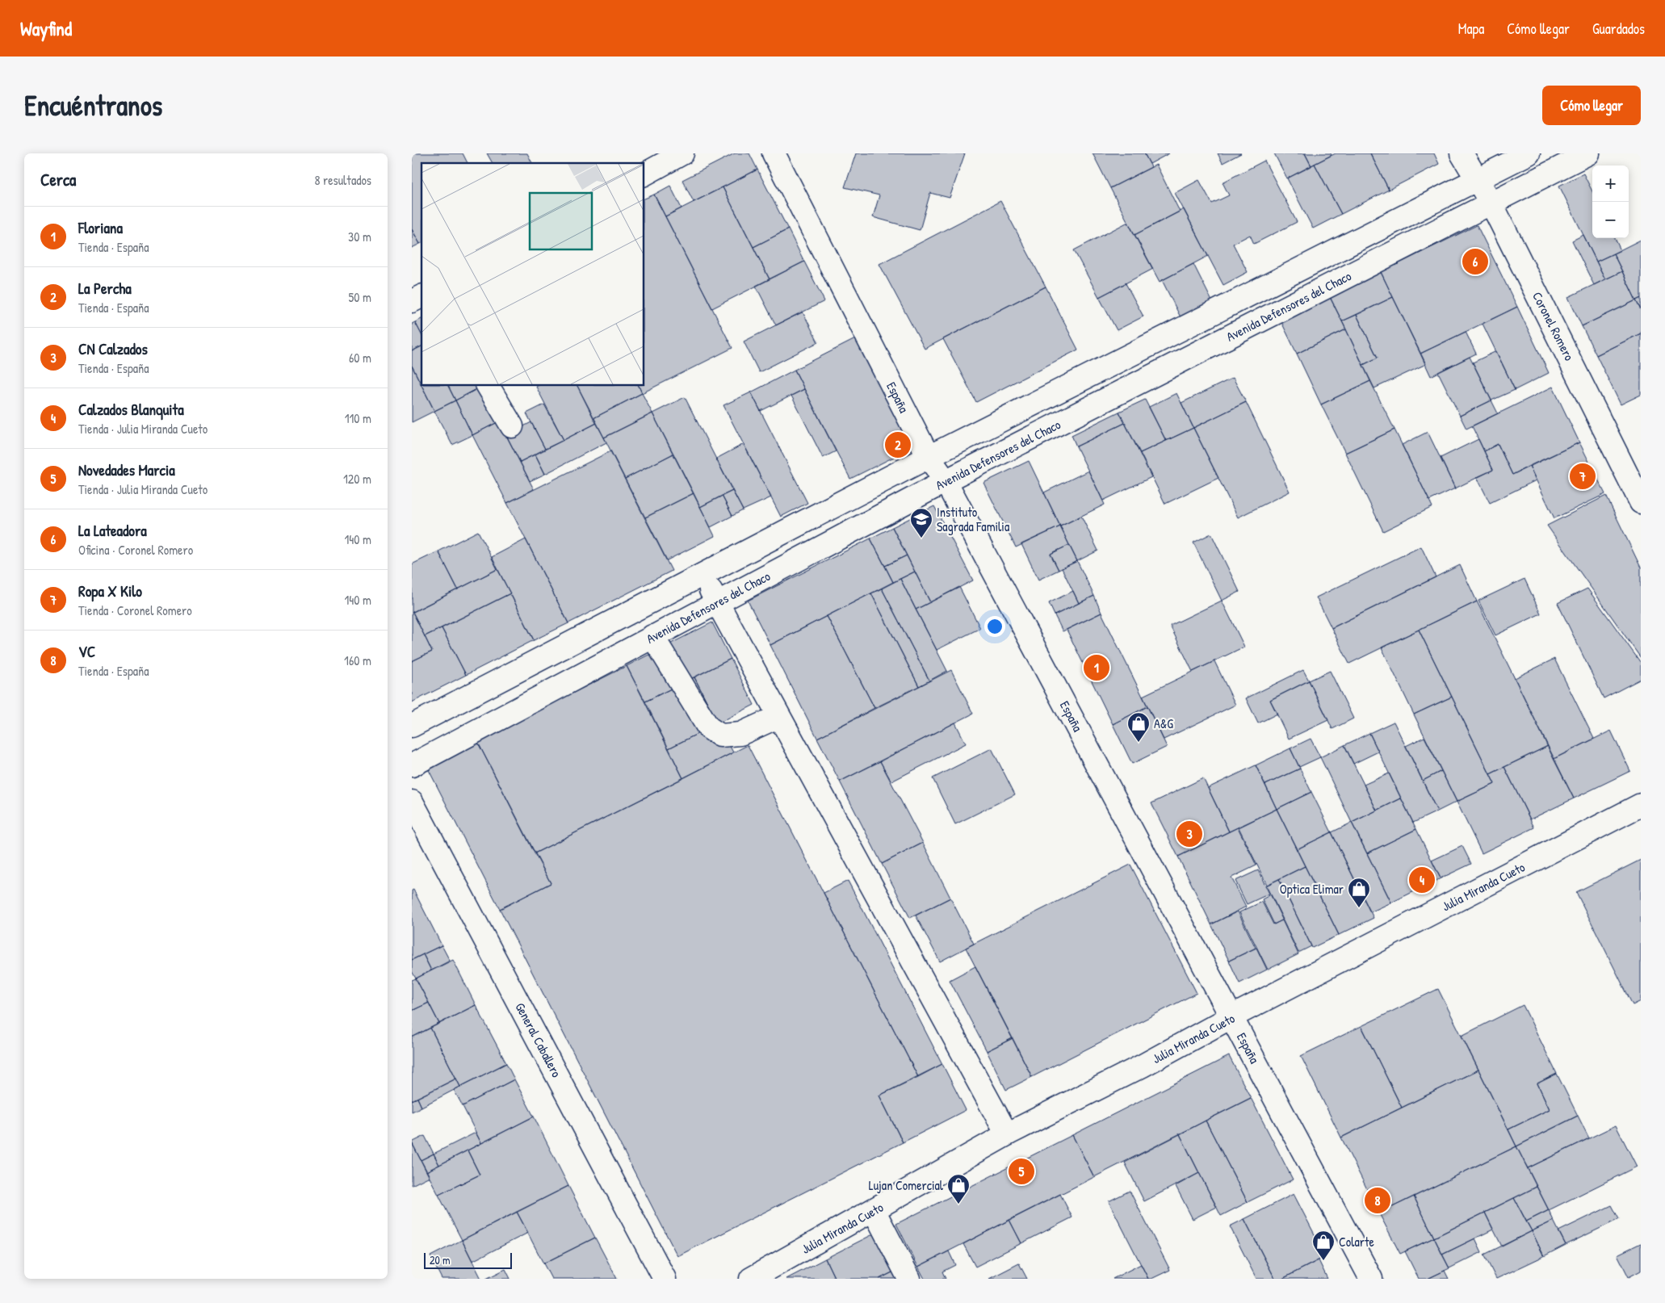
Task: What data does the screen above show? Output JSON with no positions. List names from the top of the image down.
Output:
{
  "streets": {
    "main road": [
      "Avenida Defensores del Chaco",
      "Coronel Romero",
      "España",
      "Julia Miranda Cueto",
      "General Caballero"
    ]
  },
  "crossings": [
    ["Avenida Defensores del Chaco", "Coronel Romero"],
    ["Avenida Defensores del Chaco", "España"],
    ["España", "Julia Miranda Cueto"]
  ],
  "places": {
    "school or university": ["Instituto Sagrada Familia"],
    "shop": [
      "A&G",
      "Optica Elimar",
      "Lujan Comercial",
      "Colarte"
    ]
  },
  "scale_bar": "20 m",
  "page": {
    "header": "Wayfind",
    "nav": ["Mapa", "Cómo llegar", "Guardados"],
    "buttons": "Cómo llegar",
    "title": "Encuéntranos",
    "heading": ["Cerca", "8 resultados"],
    "map_buttons": ["+", "−"],
    "list": [
      {
        "mark": "1",
        "name": "Floriana",
        "note": "Tienda · España",
        "value": "30 m"
      },
      {
        "mark": "2",
        "name": "La Percha",
        "note": "Tienda · España",
        "value": "50 m"
      },
      {
        "mark": "3",
        "name": "CN Calzados",
        "note": "Tienda · España",
        "value": "60 m"
      },
      {
        "mark": "4",
        "name": "Calzados Blanquita",
        "note": "Tienda · Julia Miranda Cueto",
        "value": "110 m"
      },
      {
        "mark": "5",
        "name": "Novedades Marcia",
        "note": "Tienda · Julia Miranda Cueto",
        "value": "120 m"
      },
      {
        "mark": "6",
        "name": "La Lateadora",
        "note": "Oficina · Coronel Romero",
        "value": "140 m"
      },
      {
        "mark": "7",
        "name": "Ropa X Kilo",
        "note": "Tienda · Coronel Romero",
        "value": "140 m"
      },
      {
        "mark": "8",
        "name": "VC",
        "note": "Tienda · España",
        "value": "160 m"
      }
    ],
    "pins": [
      "6",
      "2",
      "7",
      "1",
      "3",
      "4",
      "5",
      "8"
    ],
    "scale": "20 m"
  }
}
